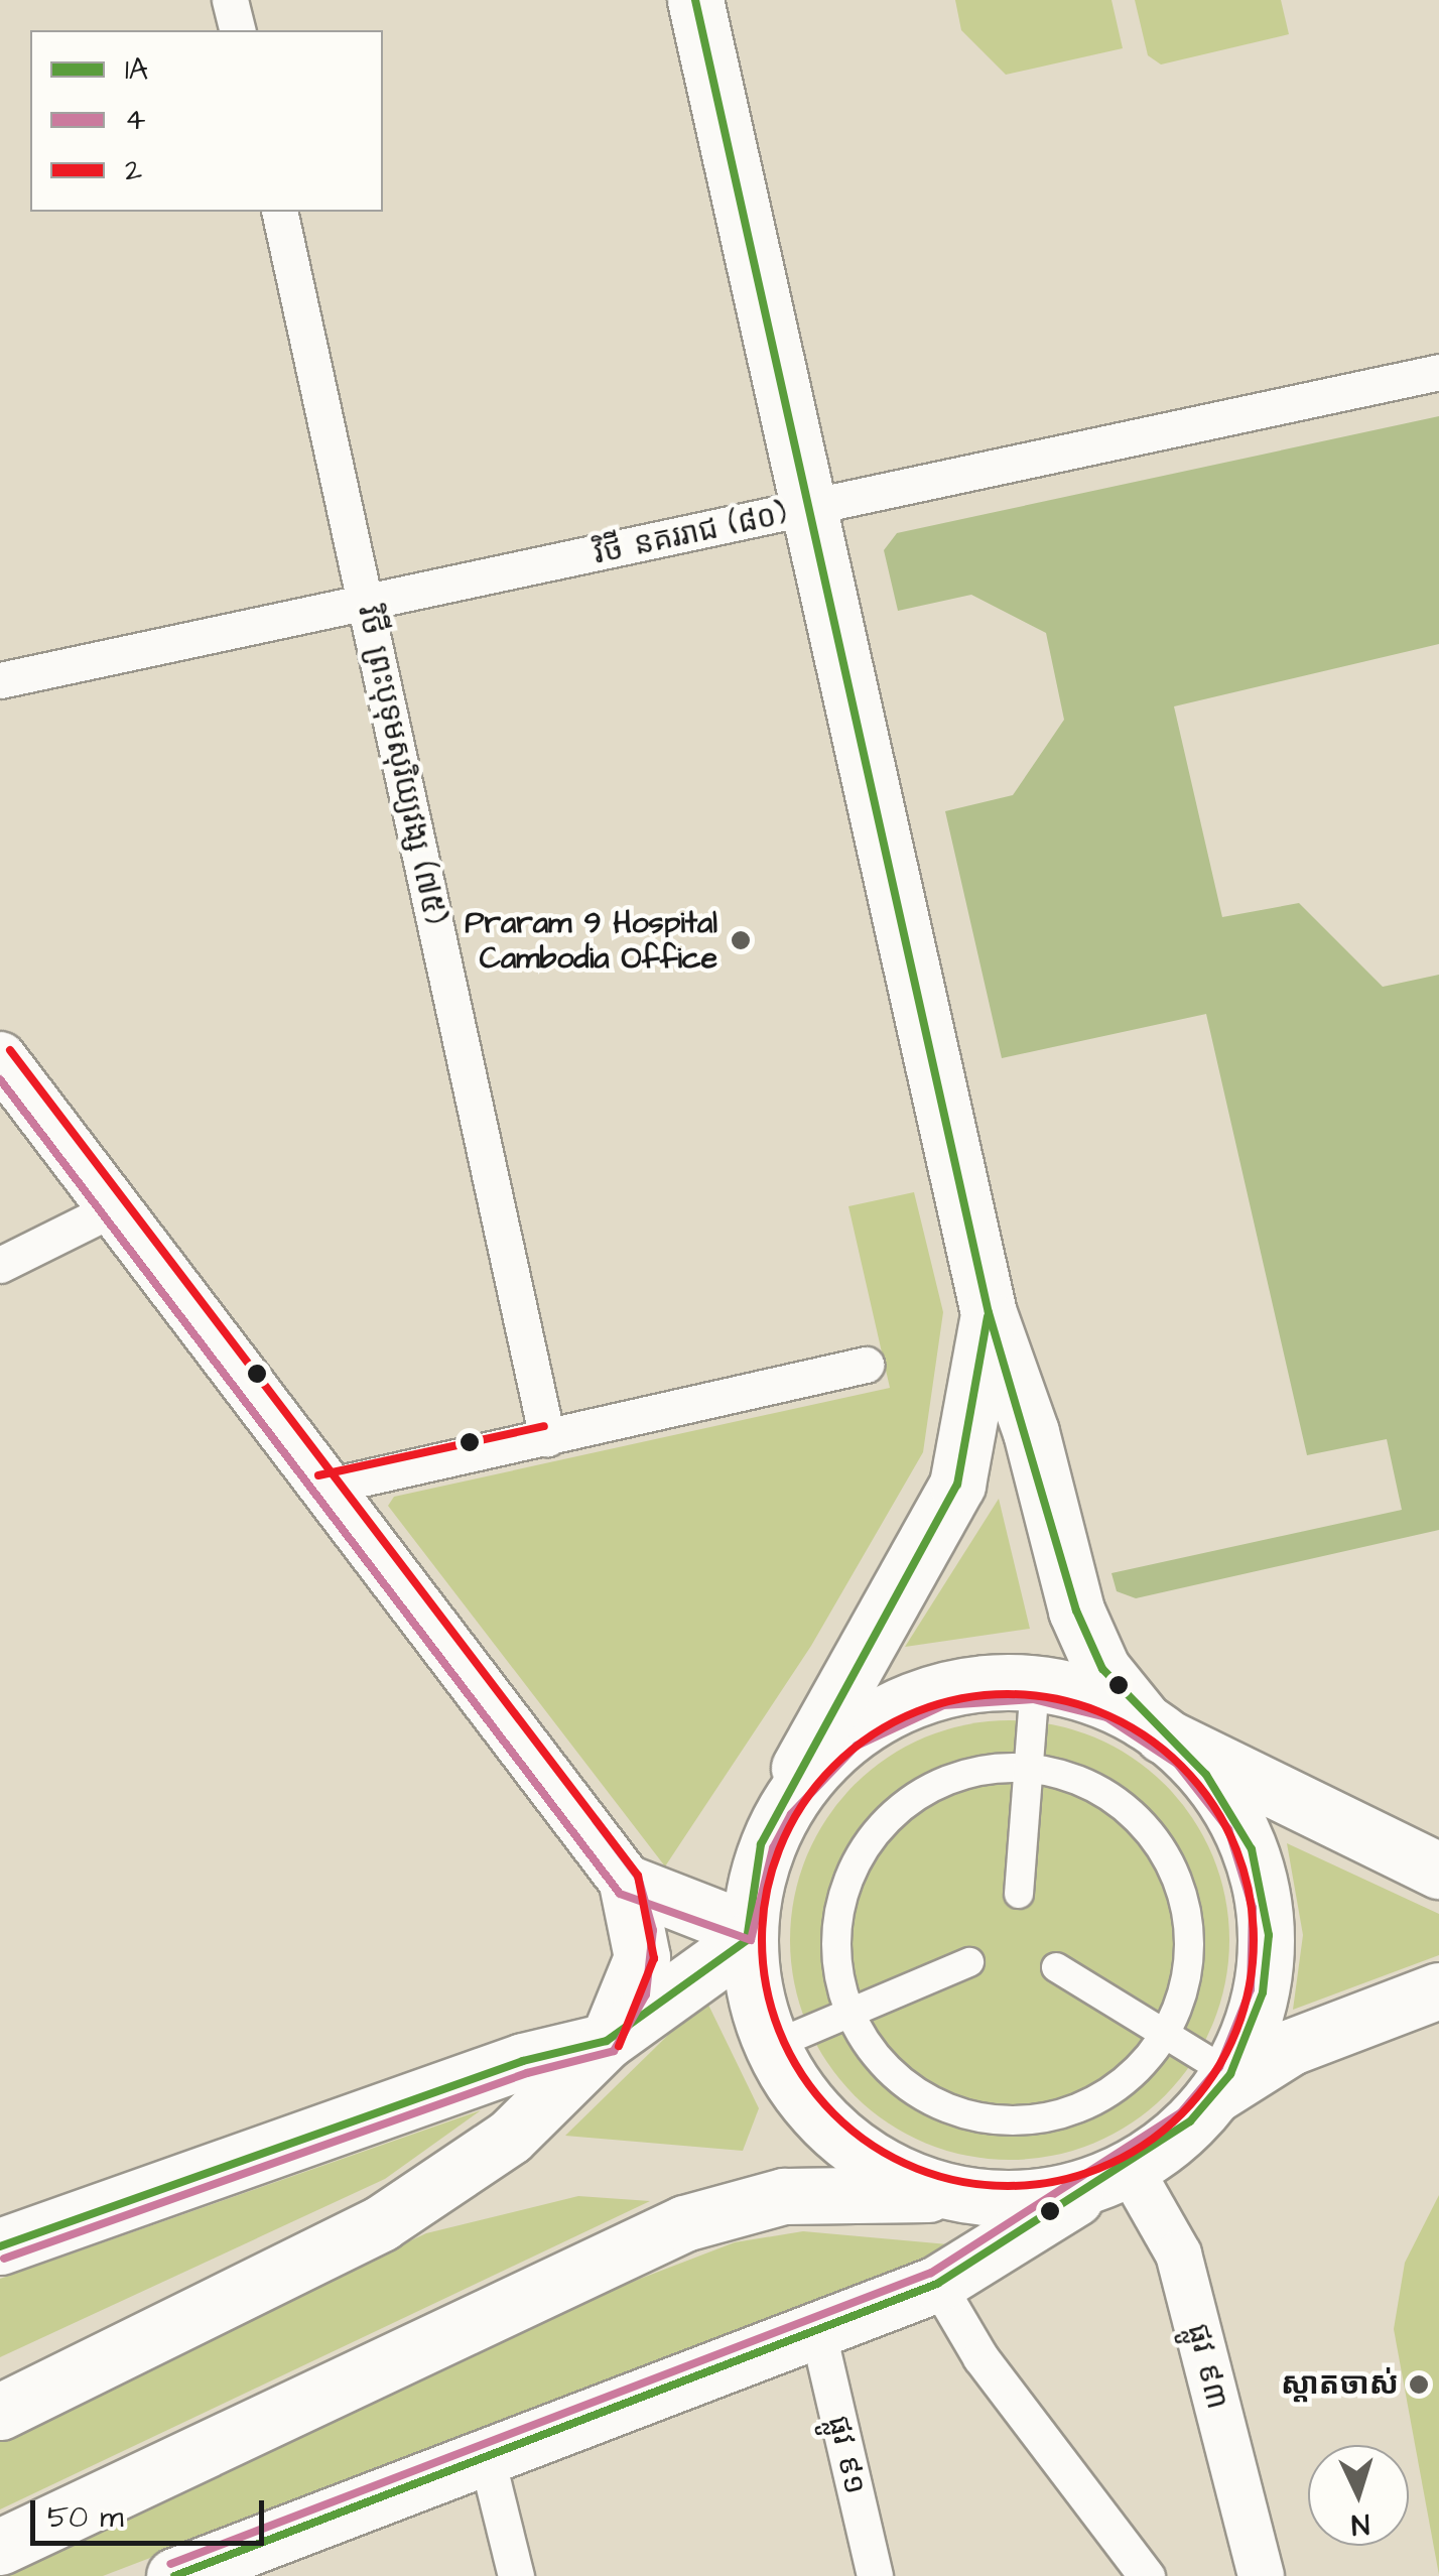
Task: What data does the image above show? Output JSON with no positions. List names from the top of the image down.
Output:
{
  "streets": {
    "street": [
      "វិថី នគររាជ (៨០)",
      "វិថី ព្រះបុទុមសុរិយ្យវង្ស (៧៥)",
      "ផ្លូវ ៩៣",
      "ផ្លូវ ៩១"
    ]
  },
  "crossings": [
    ["វិថី នគររាជ (៨០)", "វិថី ព្រះបុទុមសុរិយ្យវង្ស (៧៥)"]
  ],
  "places": ["Praram 9 Hospital Cambodia Office", "ស្ដាតចាស់"],
  "lines": ["transit line 1A", "transit line 2", "transit line 4"],
  "legend": ["1A", "4", "2"],
  "scale_bar": "50 m",
  "north": "bottom"
}
